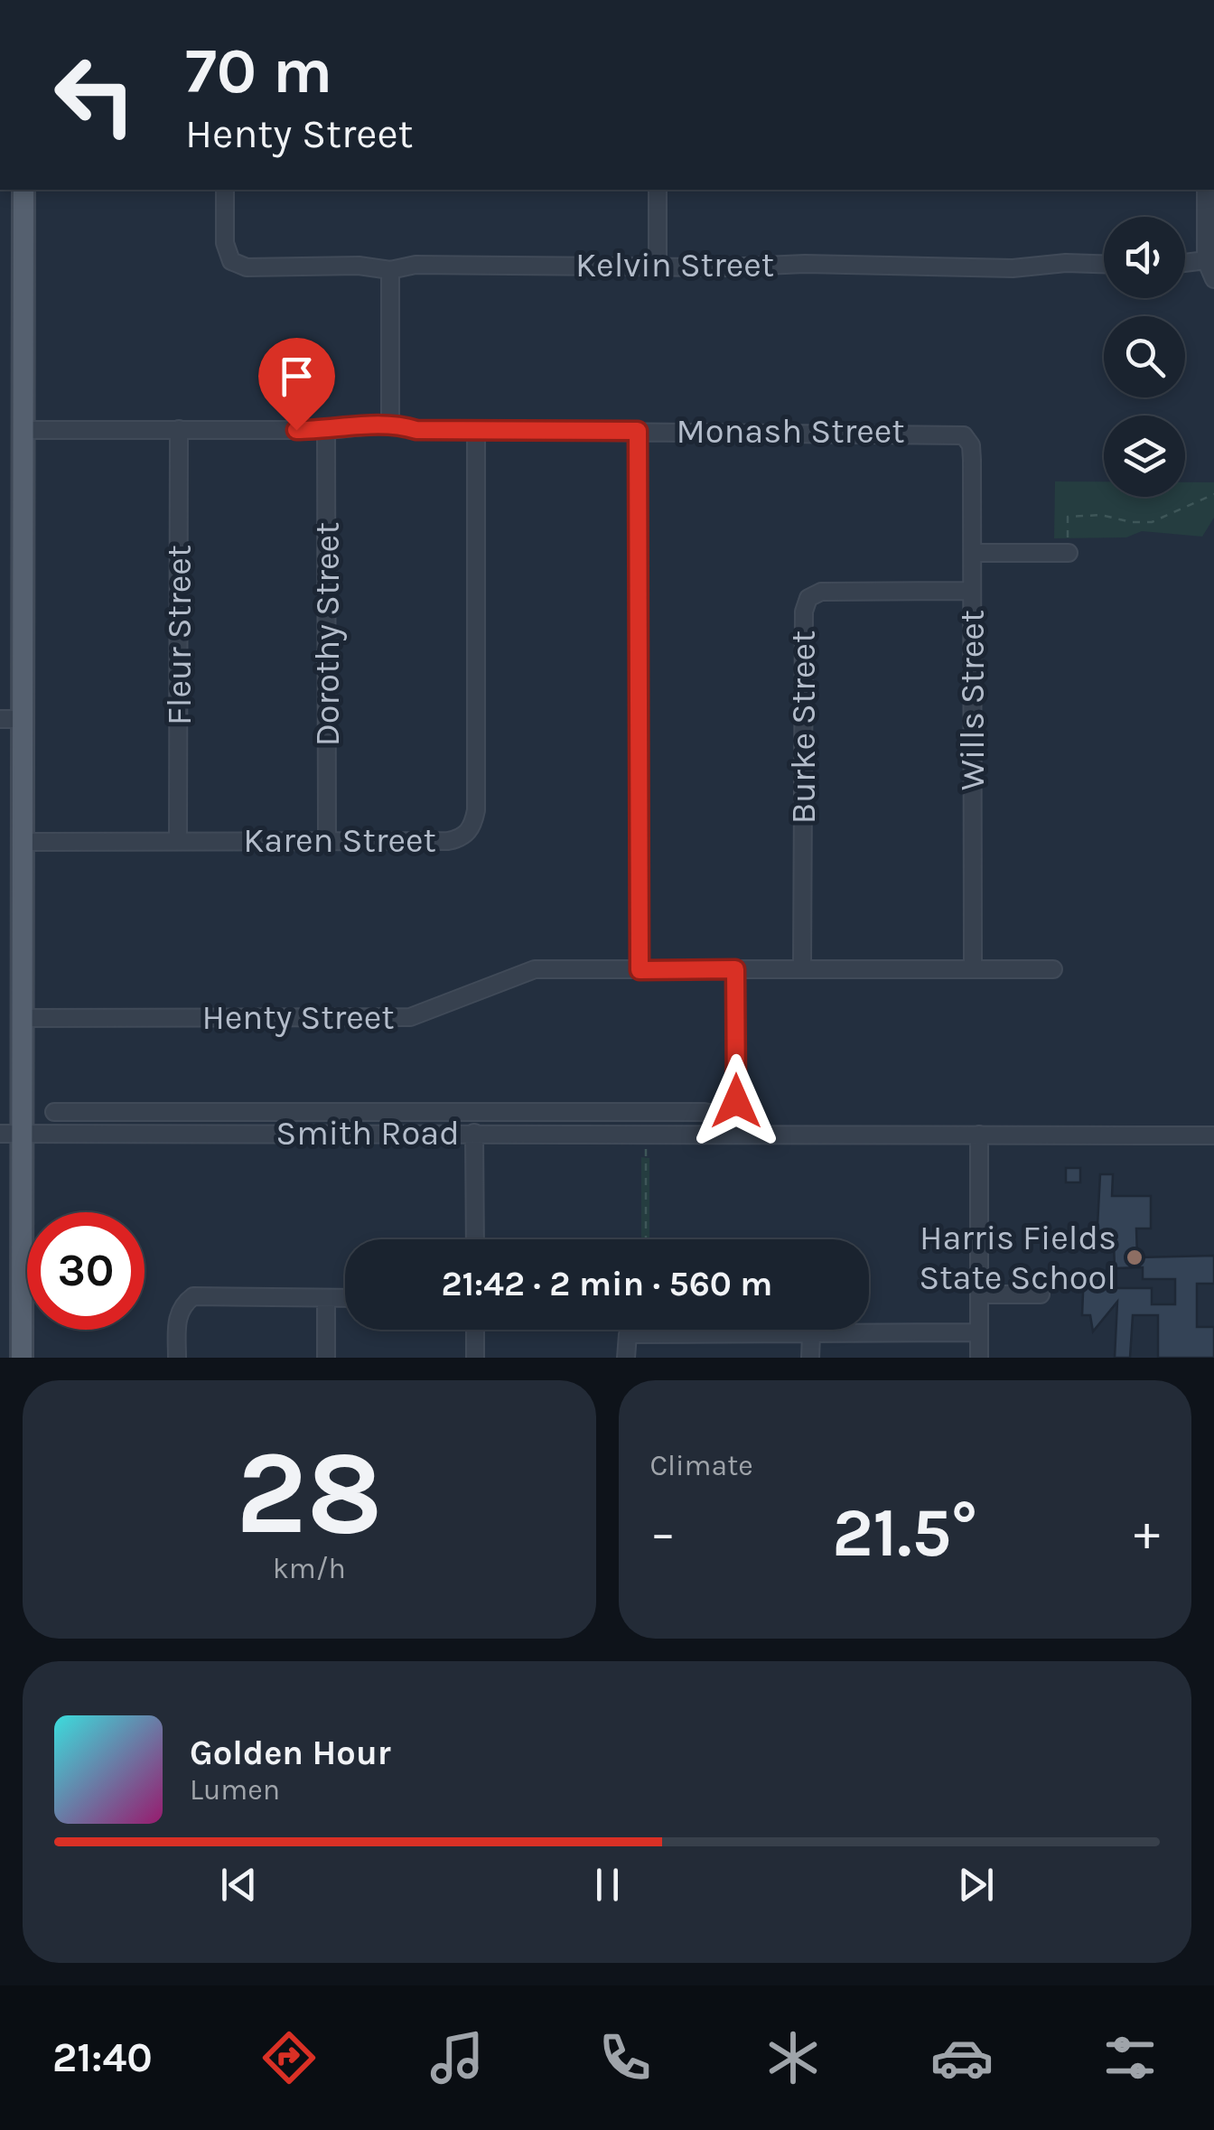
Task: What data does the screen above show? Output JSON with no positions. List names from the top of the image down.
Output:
{
  "streets": {
    "street": [
      "Kelvin Street",
      "Monash Street",
      "Dorothy Street",
      "Fleur Street",
      "Wills Street",
      "Burke Street",
      "Karen Street",
      "Henty Street",
      "Smith Road"
    ]
  },
  "crossings": [
    ["Monash Street", "Dorothy Street"],
    ["Monash Street", "Fleur Street"],
    ["Monash Street", "Wills Street"],
    ["Monash Street", "Karen Street"],
    ["Dorothy Street", "Karen Street"],
    ["Fleur Street", "Karen Street"],
    ["Wills Street", "Burke Street"],
    ["Wills Street", "Henty Street"],
    ["Burke Street", "Henty Street"]
  ],
  "places": ["Harris Fields State School"],
  "page": {
    "turn": ["70 m", "Henty Street"],
    "limit": "30",
    "trip": "21:42 · 2 min · 560 m",
    "tile": [
      ["28", "km/h"],
      "Climate"
    ],
    "heat": ["−", "21.5°", "+"],
    "song": ["Golden Hour", "Lumen"],
    "tabs": "21:40"
  }
}
